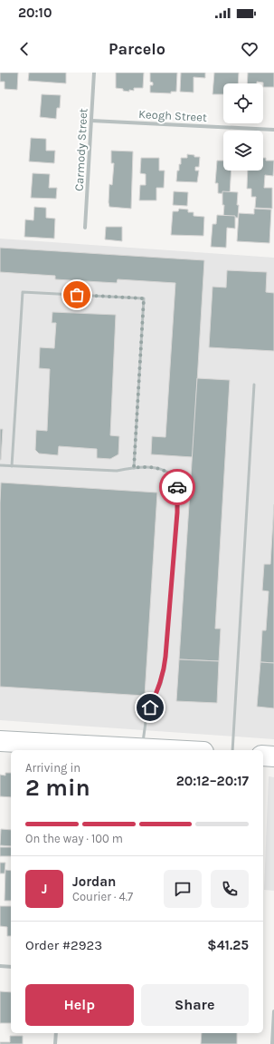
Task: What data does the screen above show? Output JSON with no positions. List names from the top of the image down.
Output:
{
  "streets": {
    "street": ["Keogh Street", "Carmody Street"]
  },
  "crossings": [
    ["Keogh Street", "Carmody Street"]
  ],
  "page": {
    "status": "20:10",
    "header": "Parcelo",
    "heading": ["2 min", "Arriving in", "20:12–20:17"],
    "panel": [
      "Jordan",
      "Courier · 4.7",
      "Order #2923",
      "$41.25"
    ],
    "bar": "On the way · 100 m",
    "round": "J",
    "buttons": ["Help", "Share"]
  }
}
